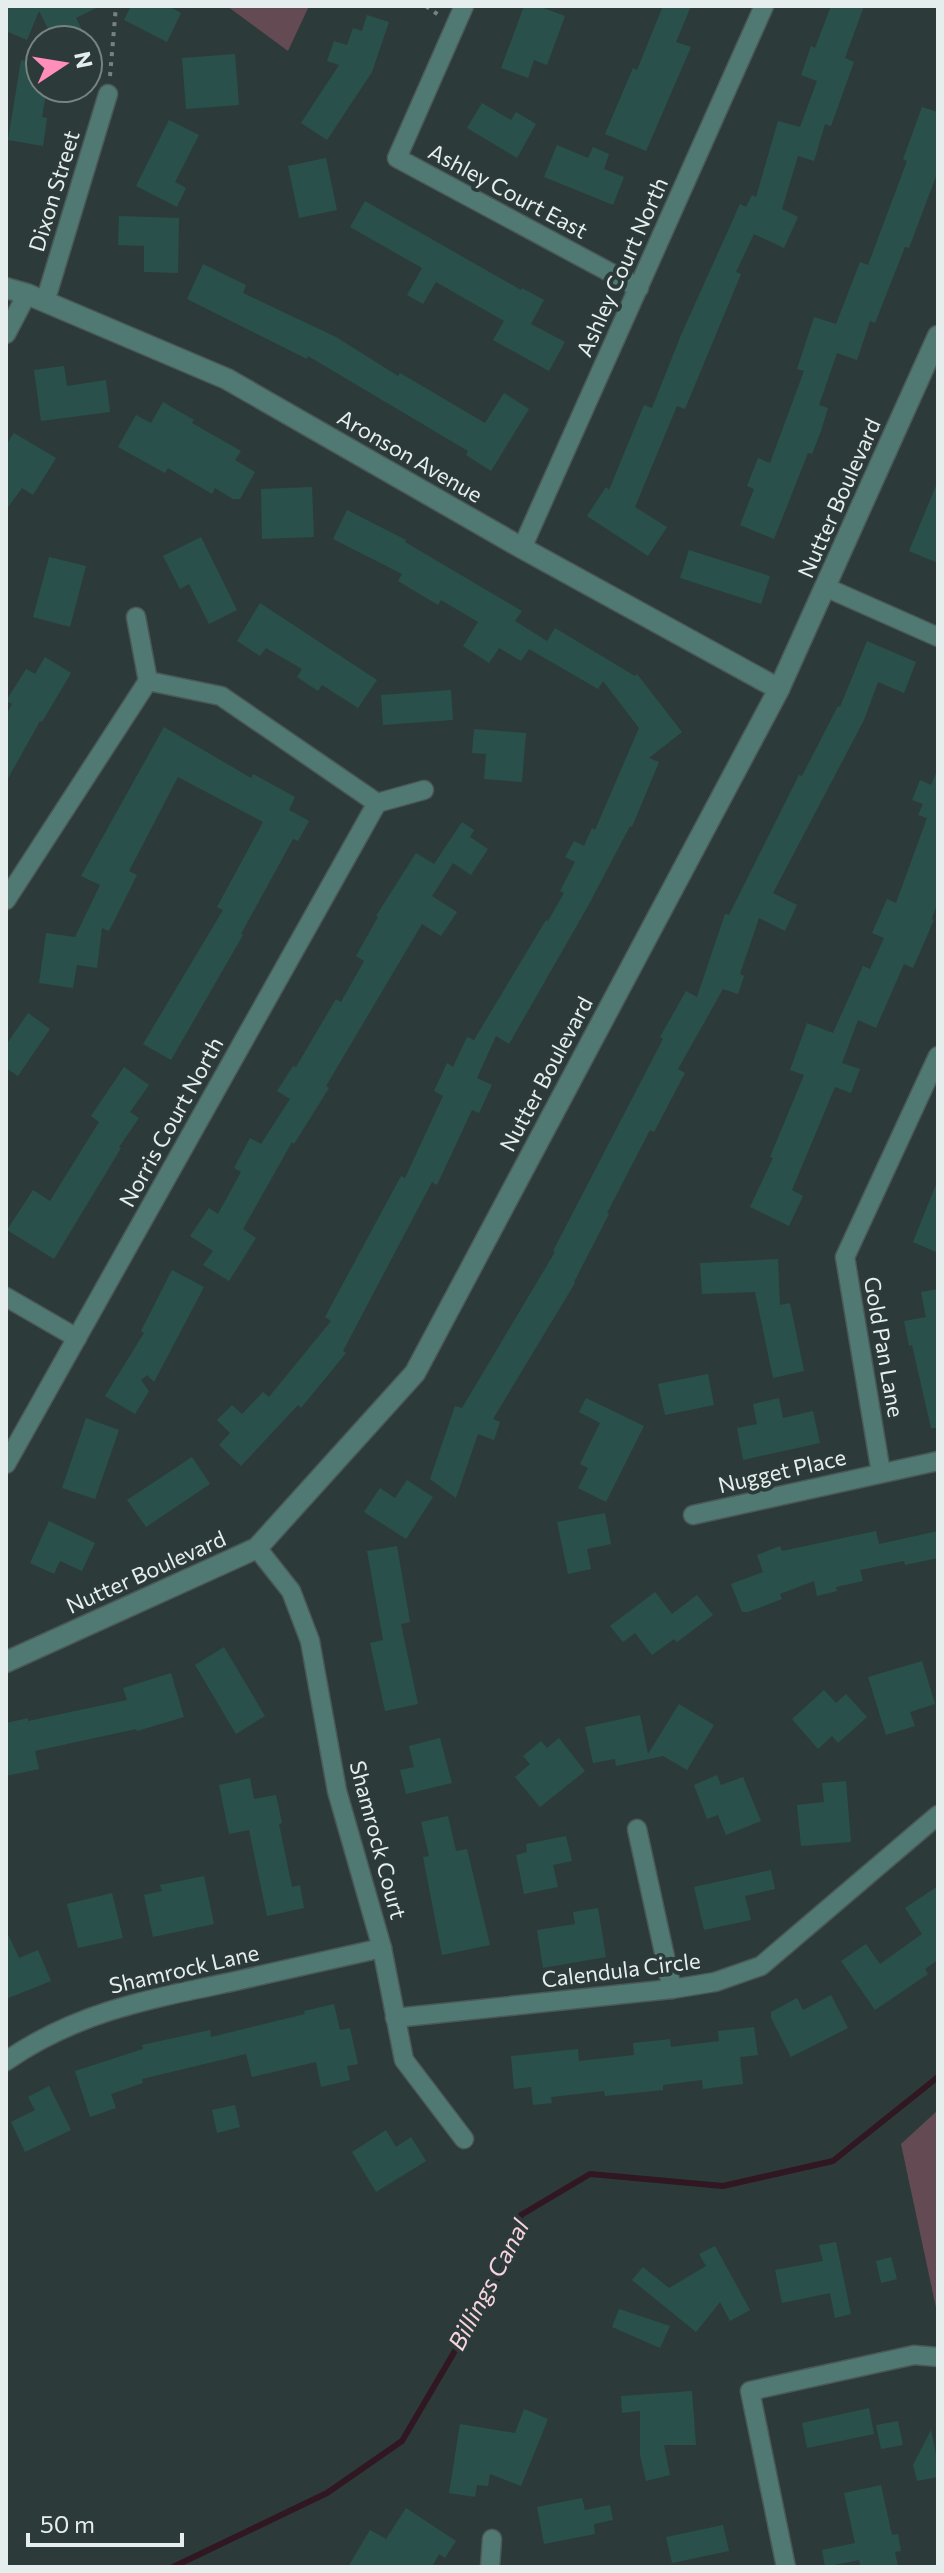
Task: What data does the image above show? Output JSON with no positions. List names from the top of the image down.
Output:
{
  "streets": {
    "street": [
      "Dixon Street",
      "Ashley Court East",
      "Ashley Court North",
      "Aronson Avenue",
      "Nutter Boulevard",
      "Norris Court North",
      "Gold Pan Lane",
      "Nugget Place",
      "Shamrock Court",
      "Shamrock Lane",
      "Calendula Circle"
    ]
  },
  "crossings": [
    ["Dixon Street", "Aronson Avenue"],
    ["Ashley Court East", "Ashley Court North"],
    ["Ashley Court North", "Aronson Avenue"],
    ["Aronson Avenue", "Nutter Boulevard"],
    ["Nutter Boulevard", "Shamrock Court"],
    ["Gold Pan Lane", "Nugget Place"],
    ["Shamrock Court", "Shamrock Lane"],
    ["Shamrock Court", "Calendula Circle"]
  ],
  "water": ["Billings Canal"],
  "scale_bar": "50 m",
  "north": "right"
}
